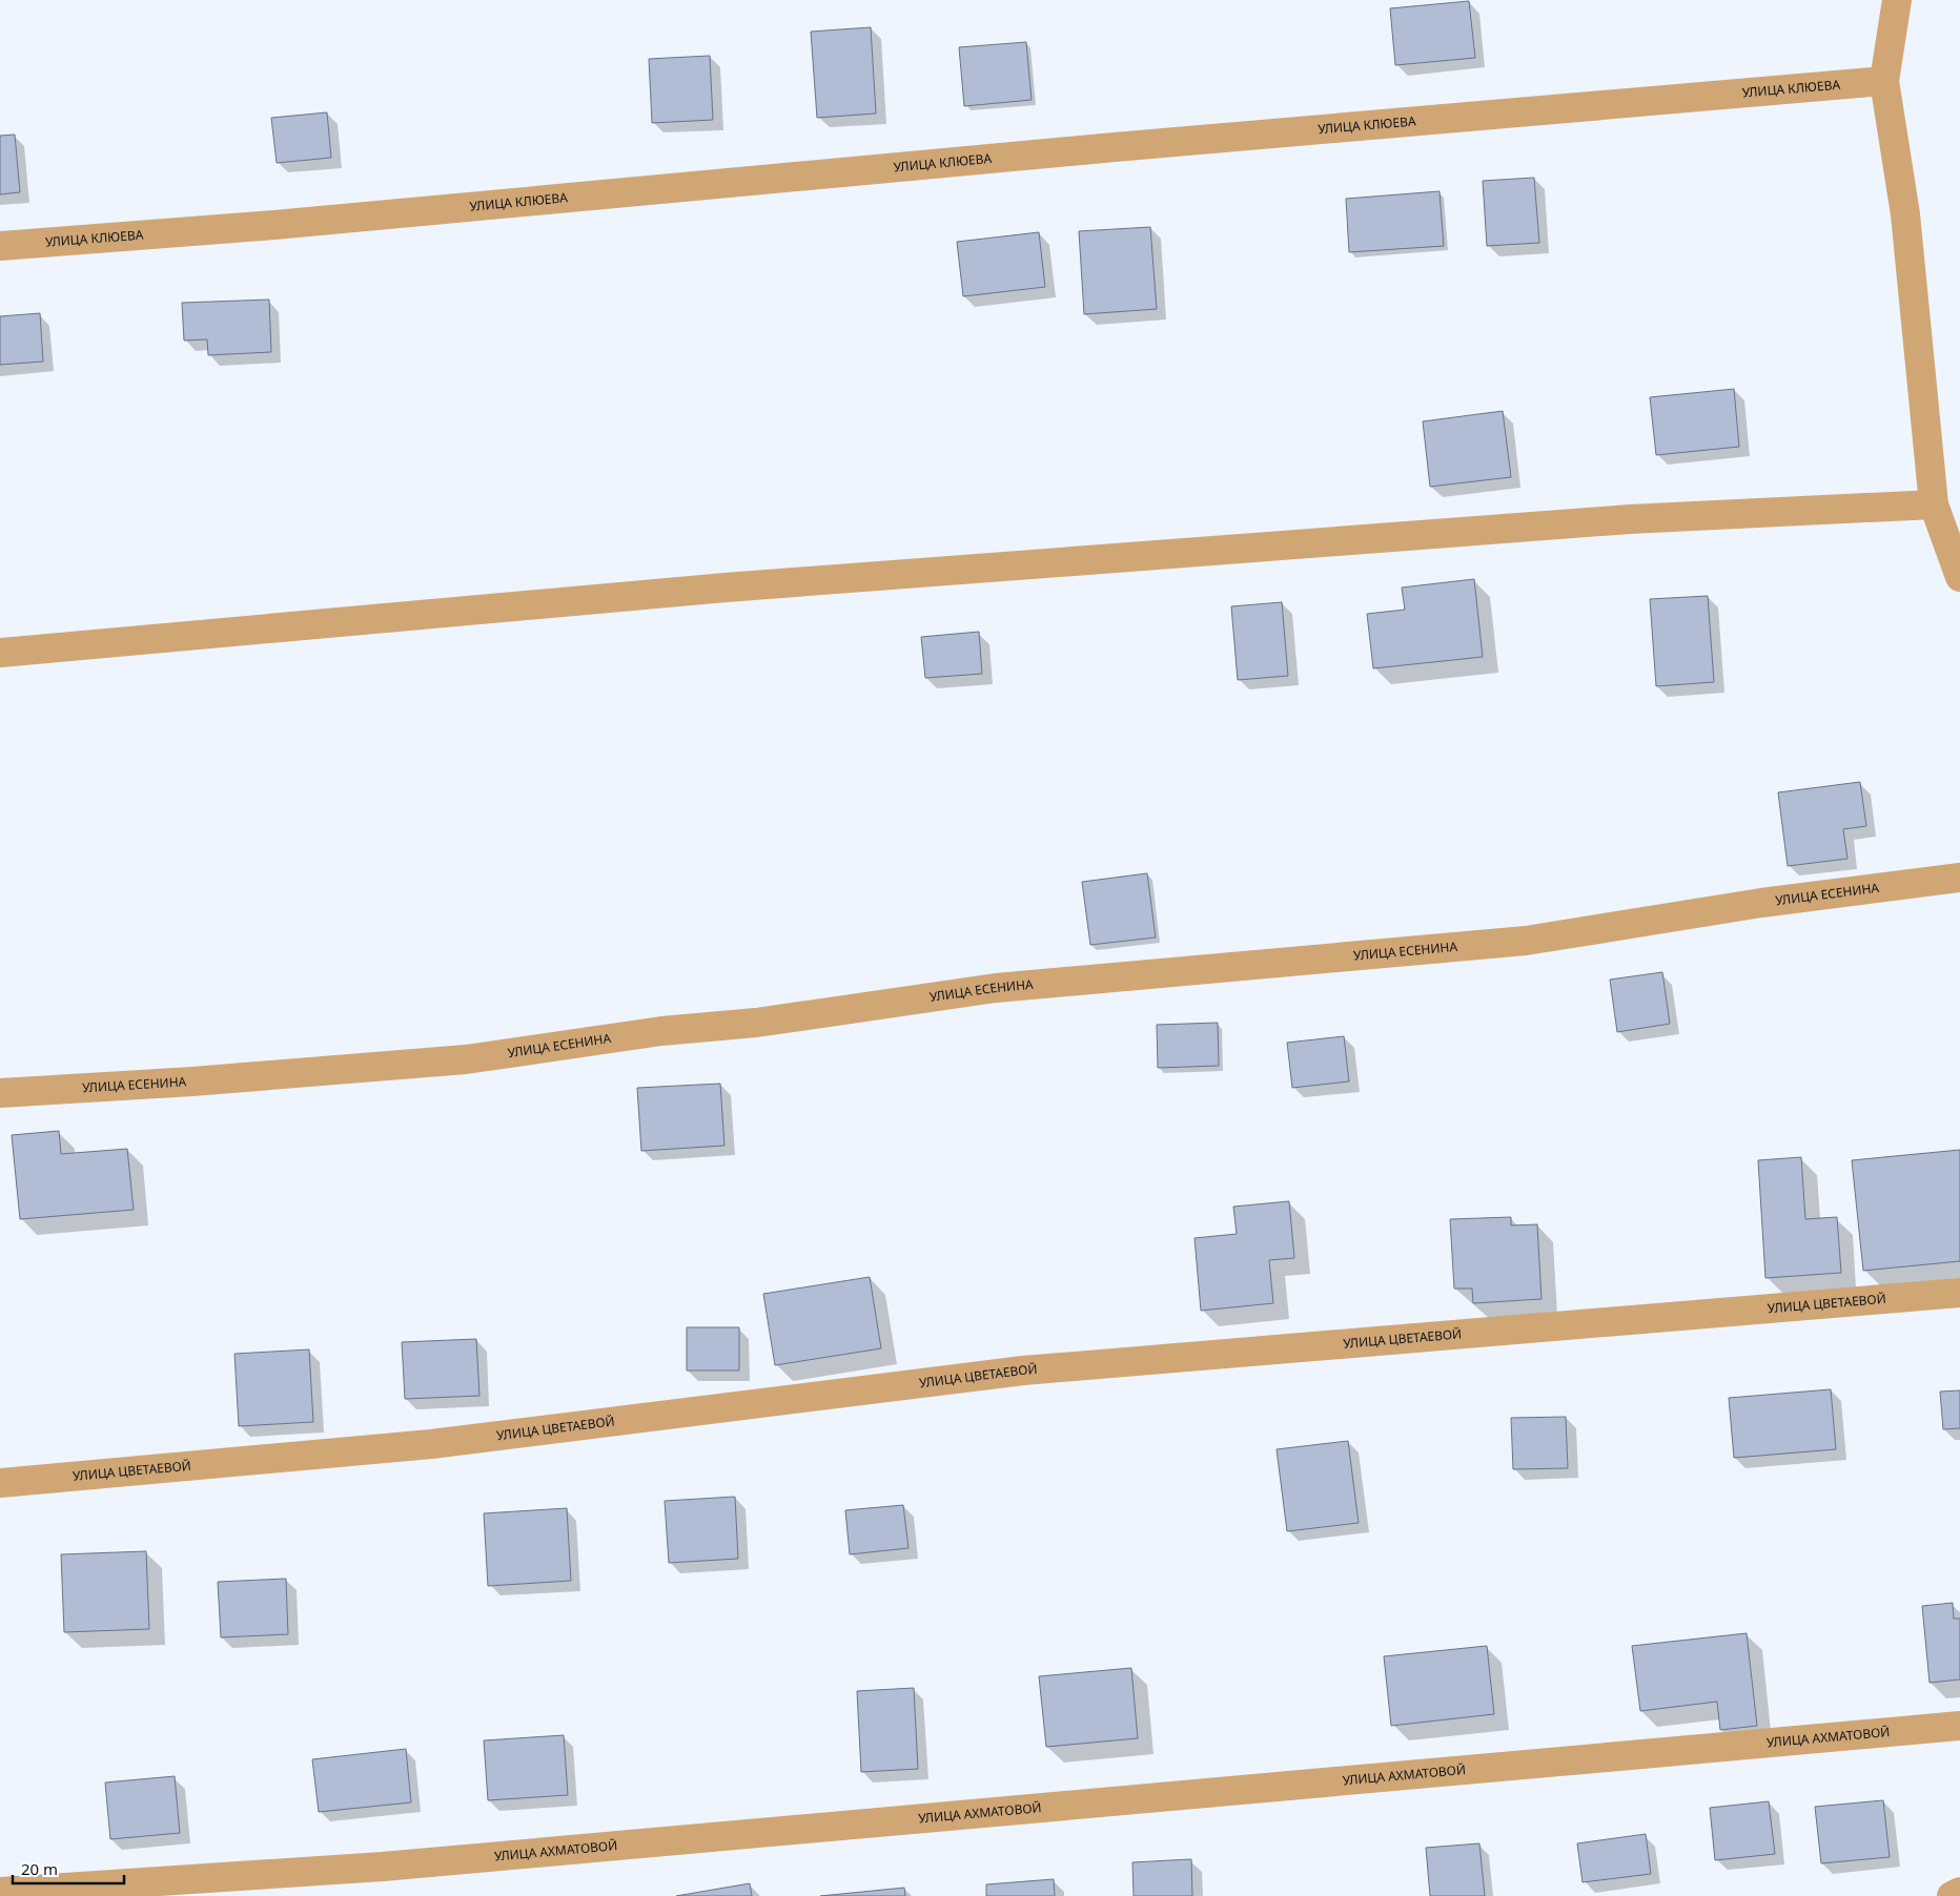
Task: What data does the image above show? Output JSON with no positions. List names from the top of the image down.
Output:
{
  "streets": {
    "street": [
      "УЛИЦА КЛЮЕВА",
      "УЛИЦА ЕСЕНИНА",
      "УЛИЦА ЦВЕТАЕВОЙ",
      "УЛИЦА АХМАТОВОЙ"
    ]
  },
  "scale_bar": "20 m"
}
